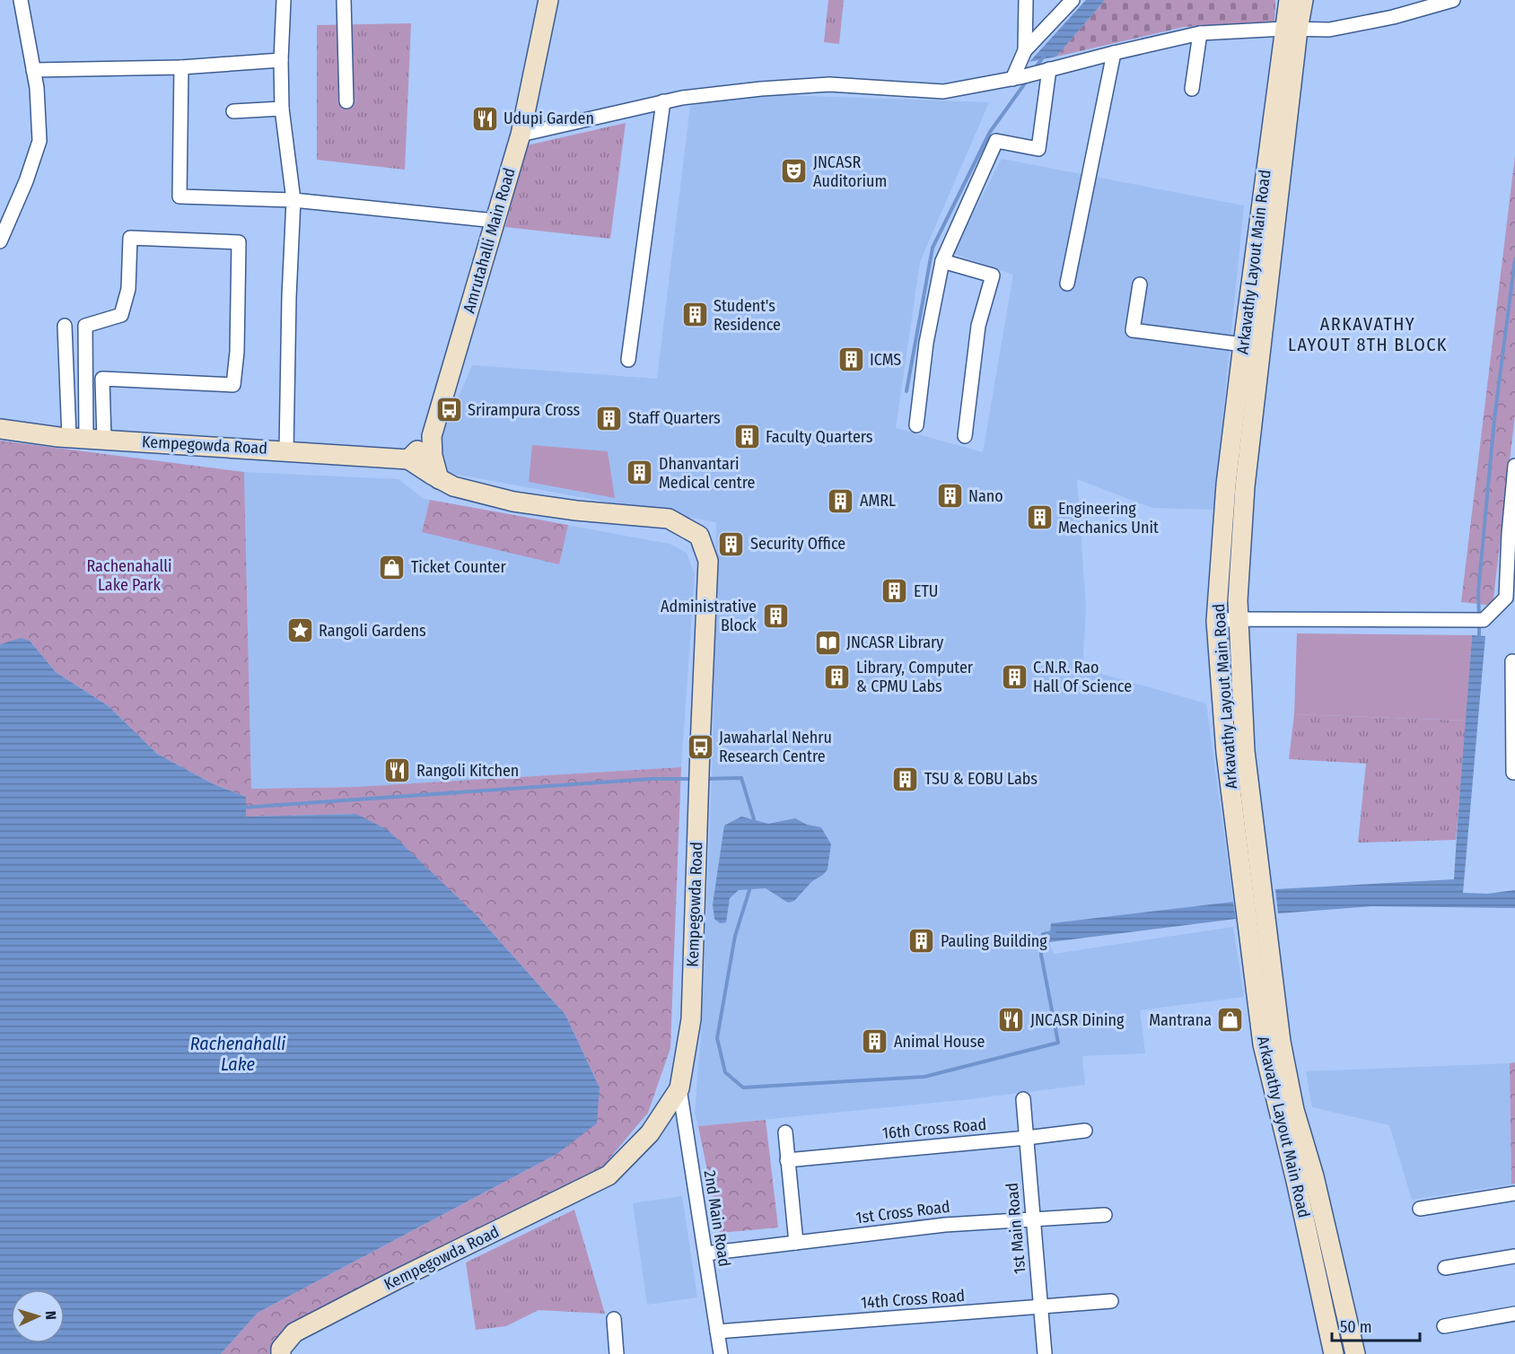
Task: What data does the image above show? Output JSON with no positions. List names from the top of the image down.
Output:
{
  "streets": {
    "main road": ["Amrutahalli Main Road", "Arkavathy Layout Main Road", "Kempegowda Road"],
    "street": [
      "16th Cross Road",
      "1st Cross Road",
      "2nd Main Road",
      "1st Main Road",
      "14th Cross Road"
    ]
  },
  "crossings": [
    ["Amrutahalli Main Road", "Kempegowda Road"],
    ["Kempegowda Road", "2nd Main Road"],
    ["16th Cross Road", "1st Main Road"],
    ["1st Cross Road", "2nd Main Road"],
    ["1st Cross Road", "1st Main Road"],
    ["2nd Main Road", "14th Cross Road"],
    ["1st Main Road", "14th Cross Road"]
  ],
  "districts": ["ARKAVATHY LAYOUT 8TH BLOCK"],
  "water": ["Rachenahalli Lake"],
  "parks": ["Rachenahalli Lake Park"],
  "places": {
    "restaurant": ["Udupi Garden", "Rangoli Kitchen", "JNCASR Dining"],
    "theatre": ["JNCASR Auditorium"],
    "building": [
      "Student's Residence",
      "ICMS",
      "Staff Quarters",
      "Faculty Quarters",
      "Dhanvantari Medical centre",
      "Nano",
      "AMRL",
      "Engineering Mechanics Unit",
      "Security Office",
      "ETU",
      "Administrative Block",
      "Library, Computer & CPMU Labs",
      "C.N.R. Rao Hall Of Science",
      "TSU & EOBU Labs",
      "Pauling Building",
      "Animal House"
    ],
    "bus stop": ["Srirampura Cross", "Jawaharlal Nehru Research Centre"],
    "shop": ["Ticket Counter", "Mantrana"],
    "place": ["Rangoli Gardens"],
    "library": ["JNCASR Library"]
  },
  "scale_bar": "50 m",
  "north": "right"
}
